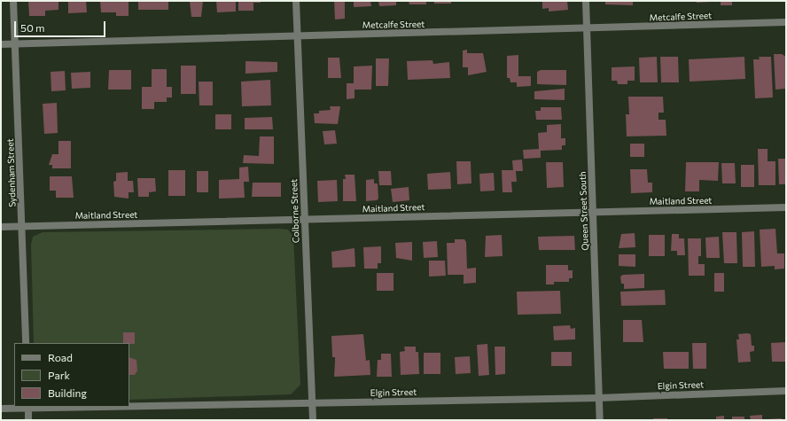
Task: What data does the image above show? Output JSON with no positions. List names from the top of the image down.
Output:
{
  "streets": {
    "street": [
      "Metcalfe Street",
      "Sydenham Street",
      "Maitland Street",
      "Colborne Street",
      "Queen Street South",
      "Elgin Street"
    ]
  },
  "crossings": [
    ["Metcalfe Street", "Sydenham Street"],
    ["Metcalfe Street", "Colborne Street"],
    ["Metcalfe Street", "Queen Street South"],
    ["Sydenham Street", "Maitland Street"],
    ["Maitland Street", "Colborne Street"],
    ["Maitland Street", "Queen Street South"],
    ["Colborne Street", "Elgin Street"],
    ["Queen Street South", "Elgin Street"]
  ],
  "legend": ["Road", "Park", "Building"],
  "scale_bar": "50 m"
}
